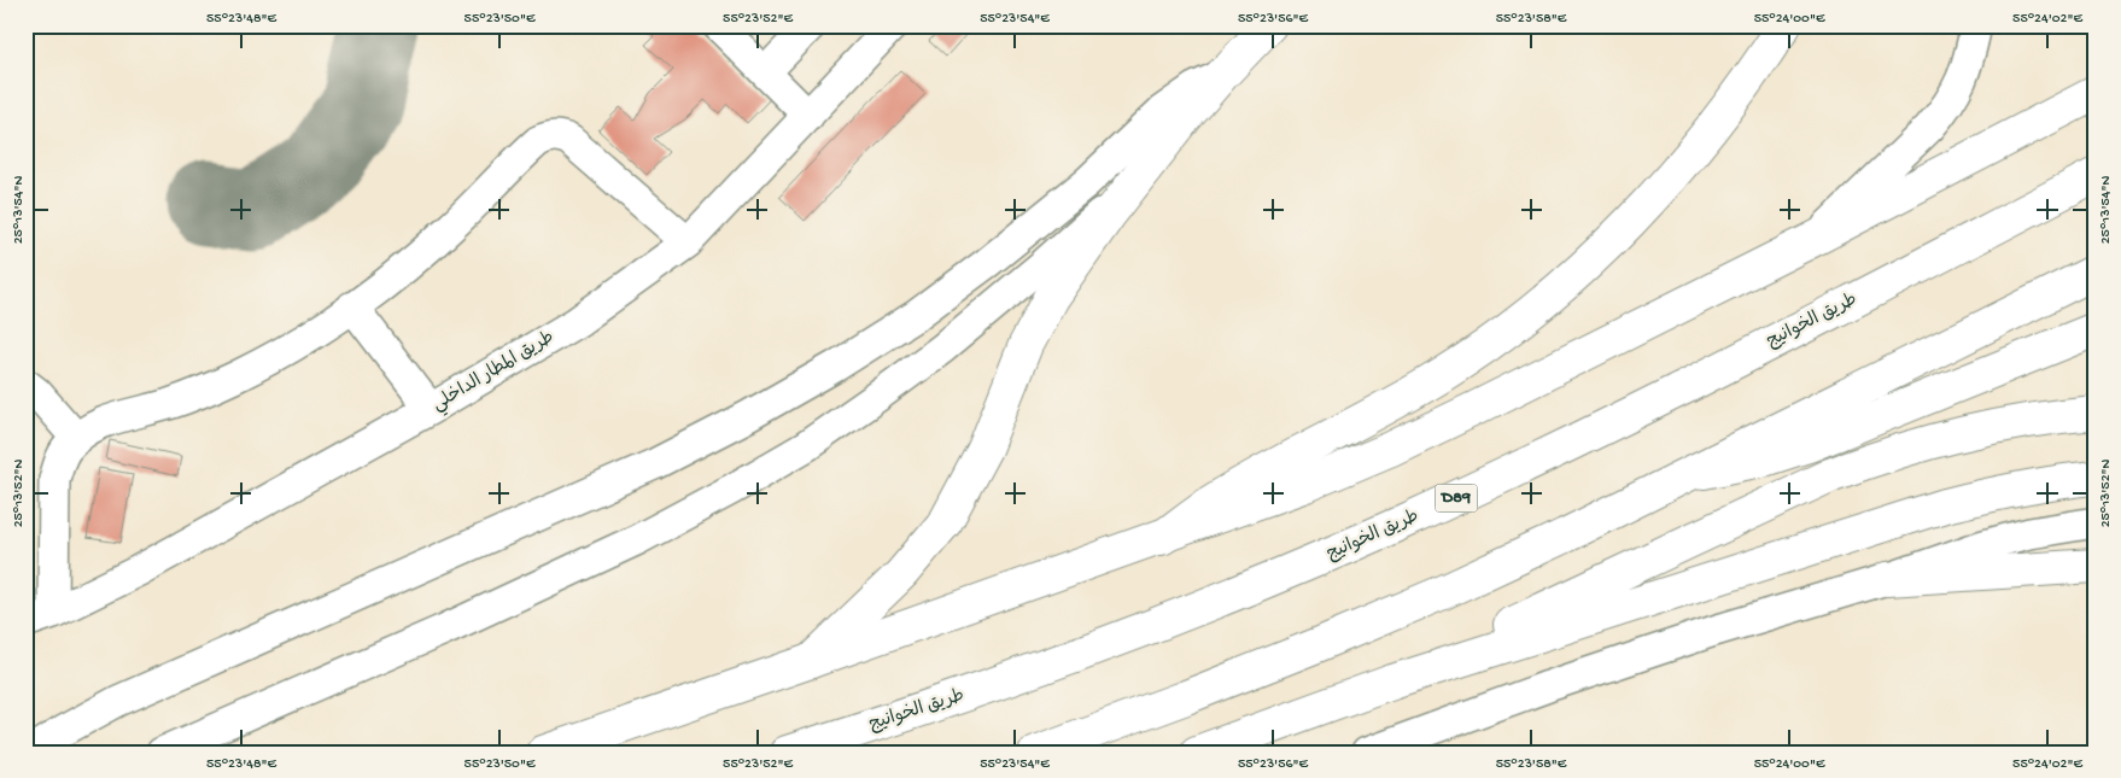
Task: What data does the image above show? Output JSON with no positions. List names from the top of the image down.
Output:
{
  "streets": {
    "main road": ["طريق الخوانيج", "D89"],
    "street": ["طريق المطار الداخلي"]
  },
  "coordinates": [
    "55°23'48\"E",
    "55°23'50\"E",
    "55°23'52\"E",
    "55°23'54\"E",
    "55°23'56\"E",
    "55°23'58\"E",
    "55°24'00\"E",
    "55°24'02\"E",
    "25°13'54\"N",
    "25°13'52\"N"
  ]
}
